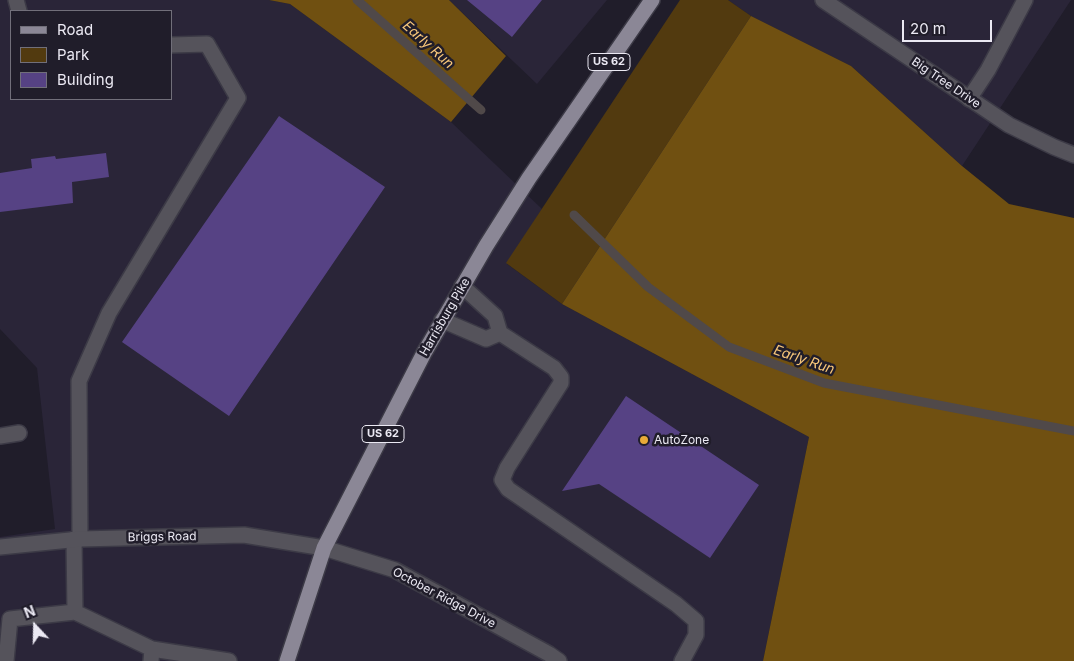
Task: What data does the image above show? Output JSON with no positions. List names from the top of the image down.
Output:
{
  "streets": {
    "main road": ["US 62", "Harrisburg Pike"],
    "street": ["Big Tree Drive", "Briggs Road", "October Ridge Drive"]
  },
  "crossings": [
    ["Harrisburg Pike", "Briggs Road"],
    ["Harrisburg Pike", "October Ridge Drive"],
    ["Briggs Road", "October Ridge Drive"]
  ],
  "water": ["Early Run"],
  "places": ["AutoZone"],
  "legend": ["Road", "Park", "Building"],
  "scale_bar": "20 m",
  "north": "top"
}
